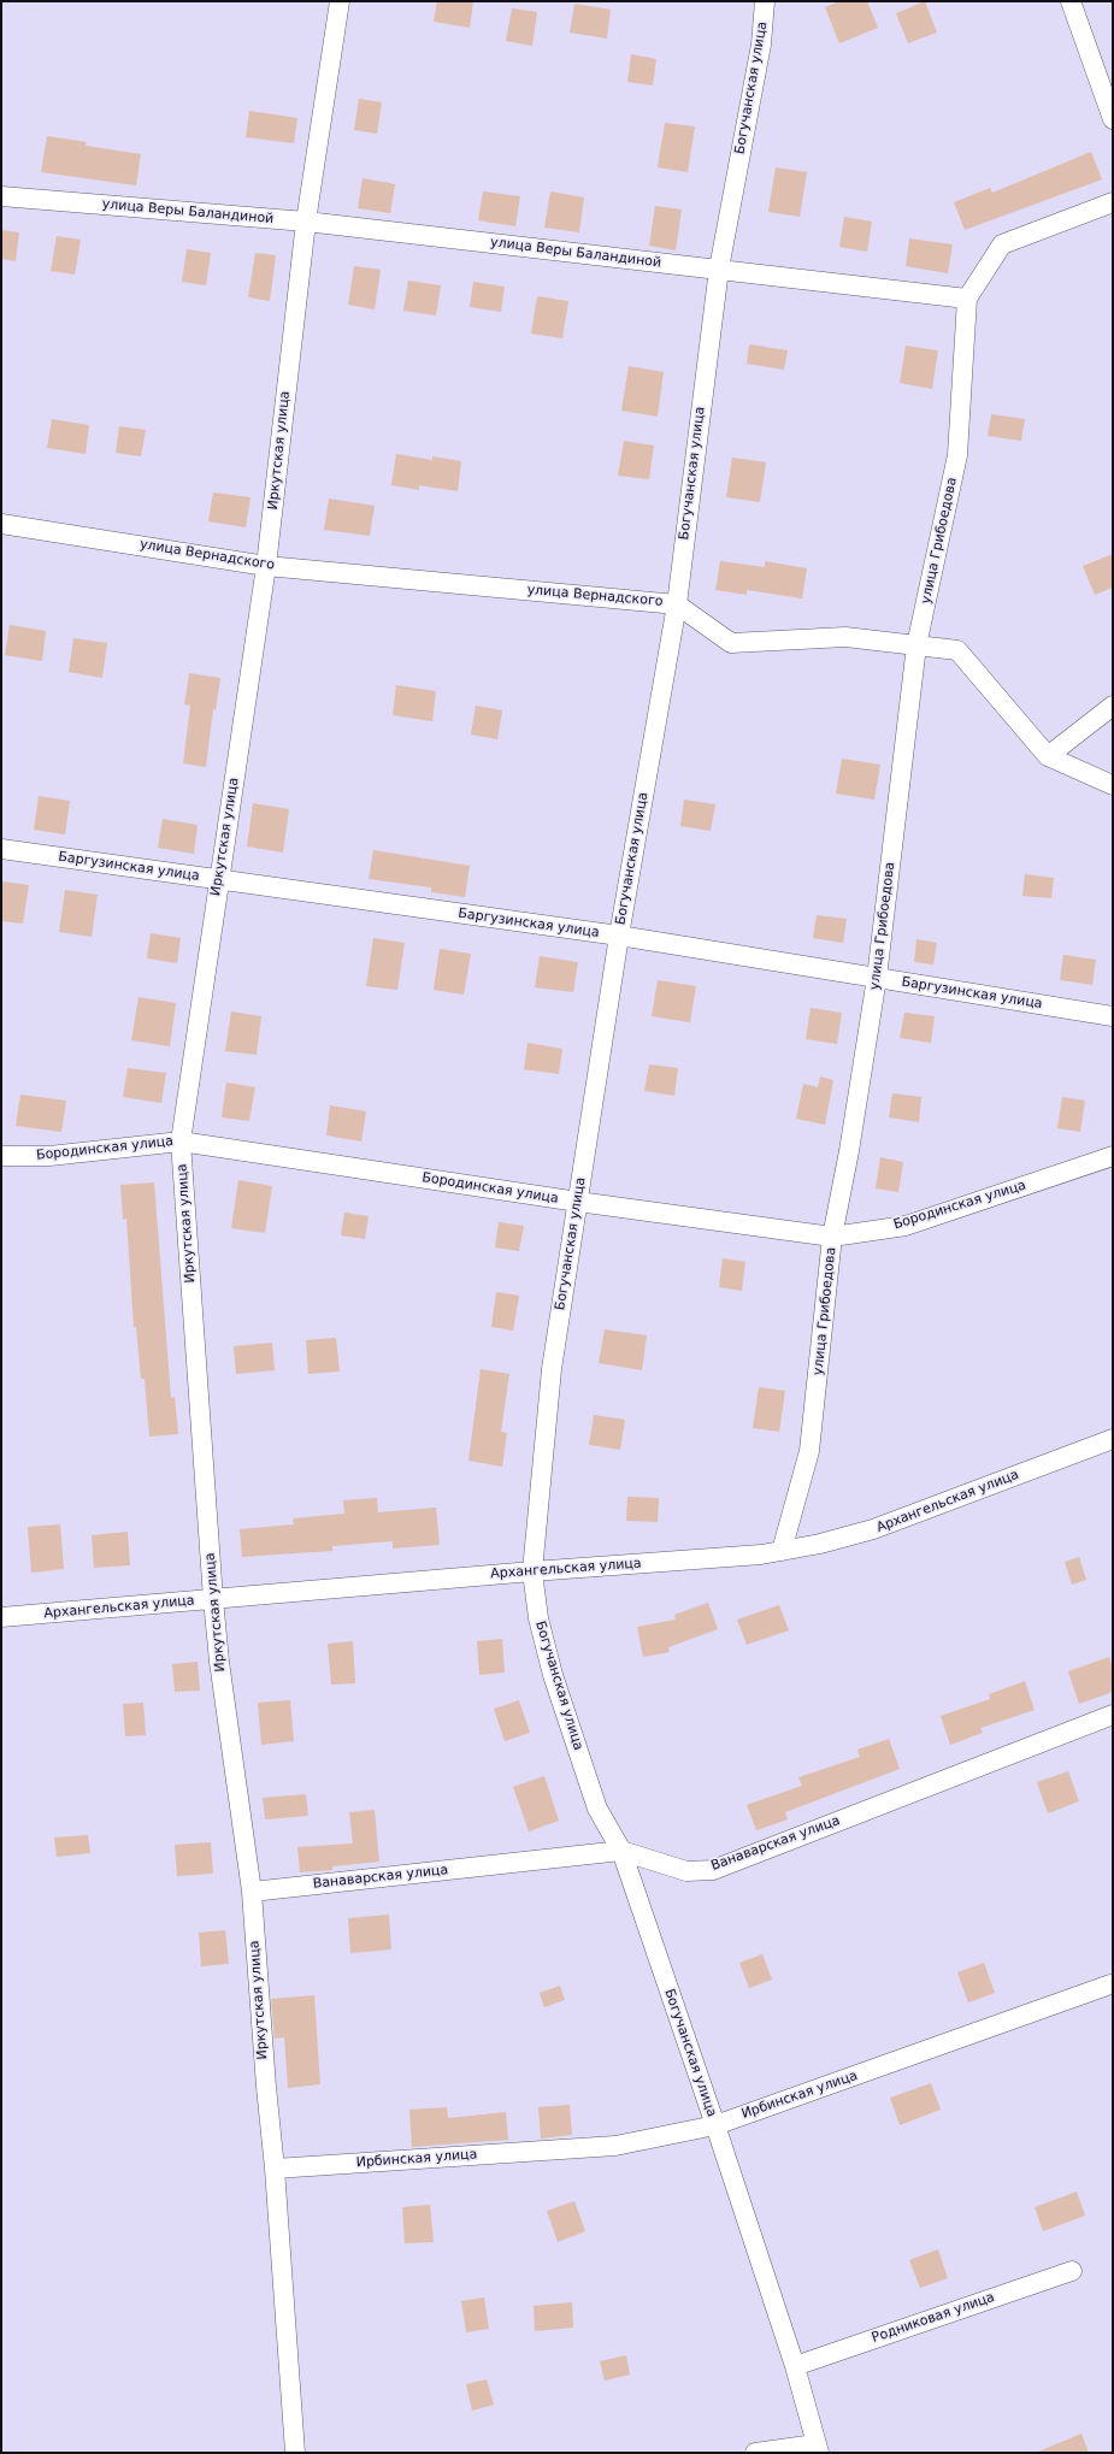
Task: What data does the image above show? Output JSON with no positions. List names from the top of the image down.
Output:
{
  "streets": {
    "street": [
      "Богучанская улица",
      "улица Веры Баландиной",
      "Иркутская улица",
      "улица Грибоедова",
      "улица Вернадского",
      "Баргузинская улица",
      "Бородинская улица",
      "Архангельская улица",
      "Ванаварская улица",
      "Ирбинская улица",
      "Родниковая улица"
    ]
  },
  "crossings": [
    ["Богучанская улица", "улица Веры Баландиной"],
    ["Богучанская улица", "улица Вернадского"],
    ["Богучанская улица", "Баргузинская улица"],
    ["Богучанская улица", "Бородинская улица"],
    ["Богучанская улица", "Архангельская улица"],
    ["Богучанская улица", "Ванаварская улица"],
    ["Богучанская улица", "Ирбинская улица"],
    ["Богучанская улица", "Родниковая улица"],
    ["улица Веры Баландиной", "Иркутская улица"],
    ["улица Веры Баландиной", "улица Грибоедова"],
    ["Иркутская улица", "улица Вернадского"],
    ["Иркутская улица", "Баргузинская улица"],
    ["Иркутская улица", "Бородинская улица"],
    ["Иркутская улица", "Архангельская улица"],
    ["Иркутская улица", "Ванаварская улица"],
    ["Иркутская улица", "Ирбинская улица"],
    ["улица Грибоедова", "улица Вернадского"],
    ["улица Грибоедова", "Баргузинская улица"],
    ["улица Грибоедова", "Бородинская улица"],
    ["улица Грибоедова", "Архангельская улица"]
  ]
}
